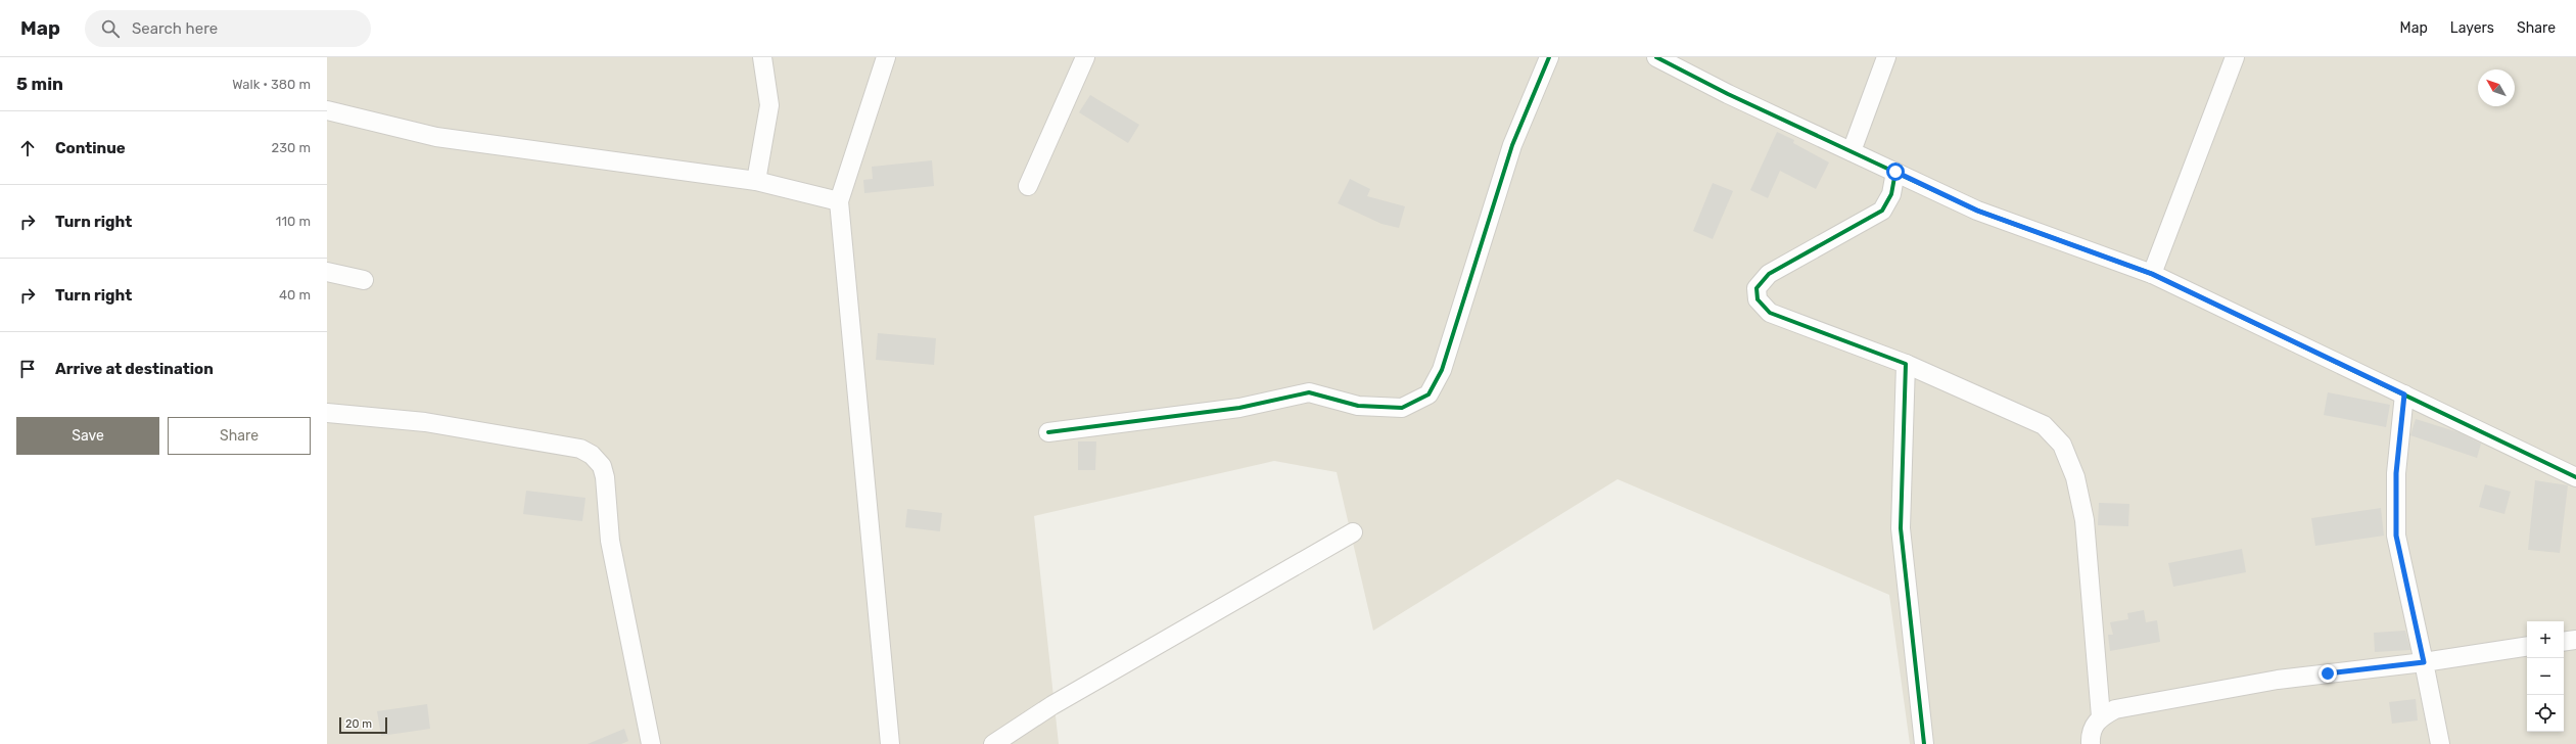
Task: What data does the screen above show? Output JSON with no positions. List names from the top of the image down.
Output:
{
  "scale_bar": "20 m",
  "north": "top left",
  "page": {
    "header": "Map",
    "search": "Search here",
    "nav": ["Map", "Layers", "Share"],
    "heading": ["5 min", "Walk · 380 m"],
    "list": [
      ["Continue", "230 m"],
      ["Turn right", "110 m"],
      ["Turn right", "40 m"],
      "Arrive at destination"
    ],
    "buttons": ["Save", "Share"],
    "map_buttons": ["+", "−"],
    "scale": "20 m"
  }
}
